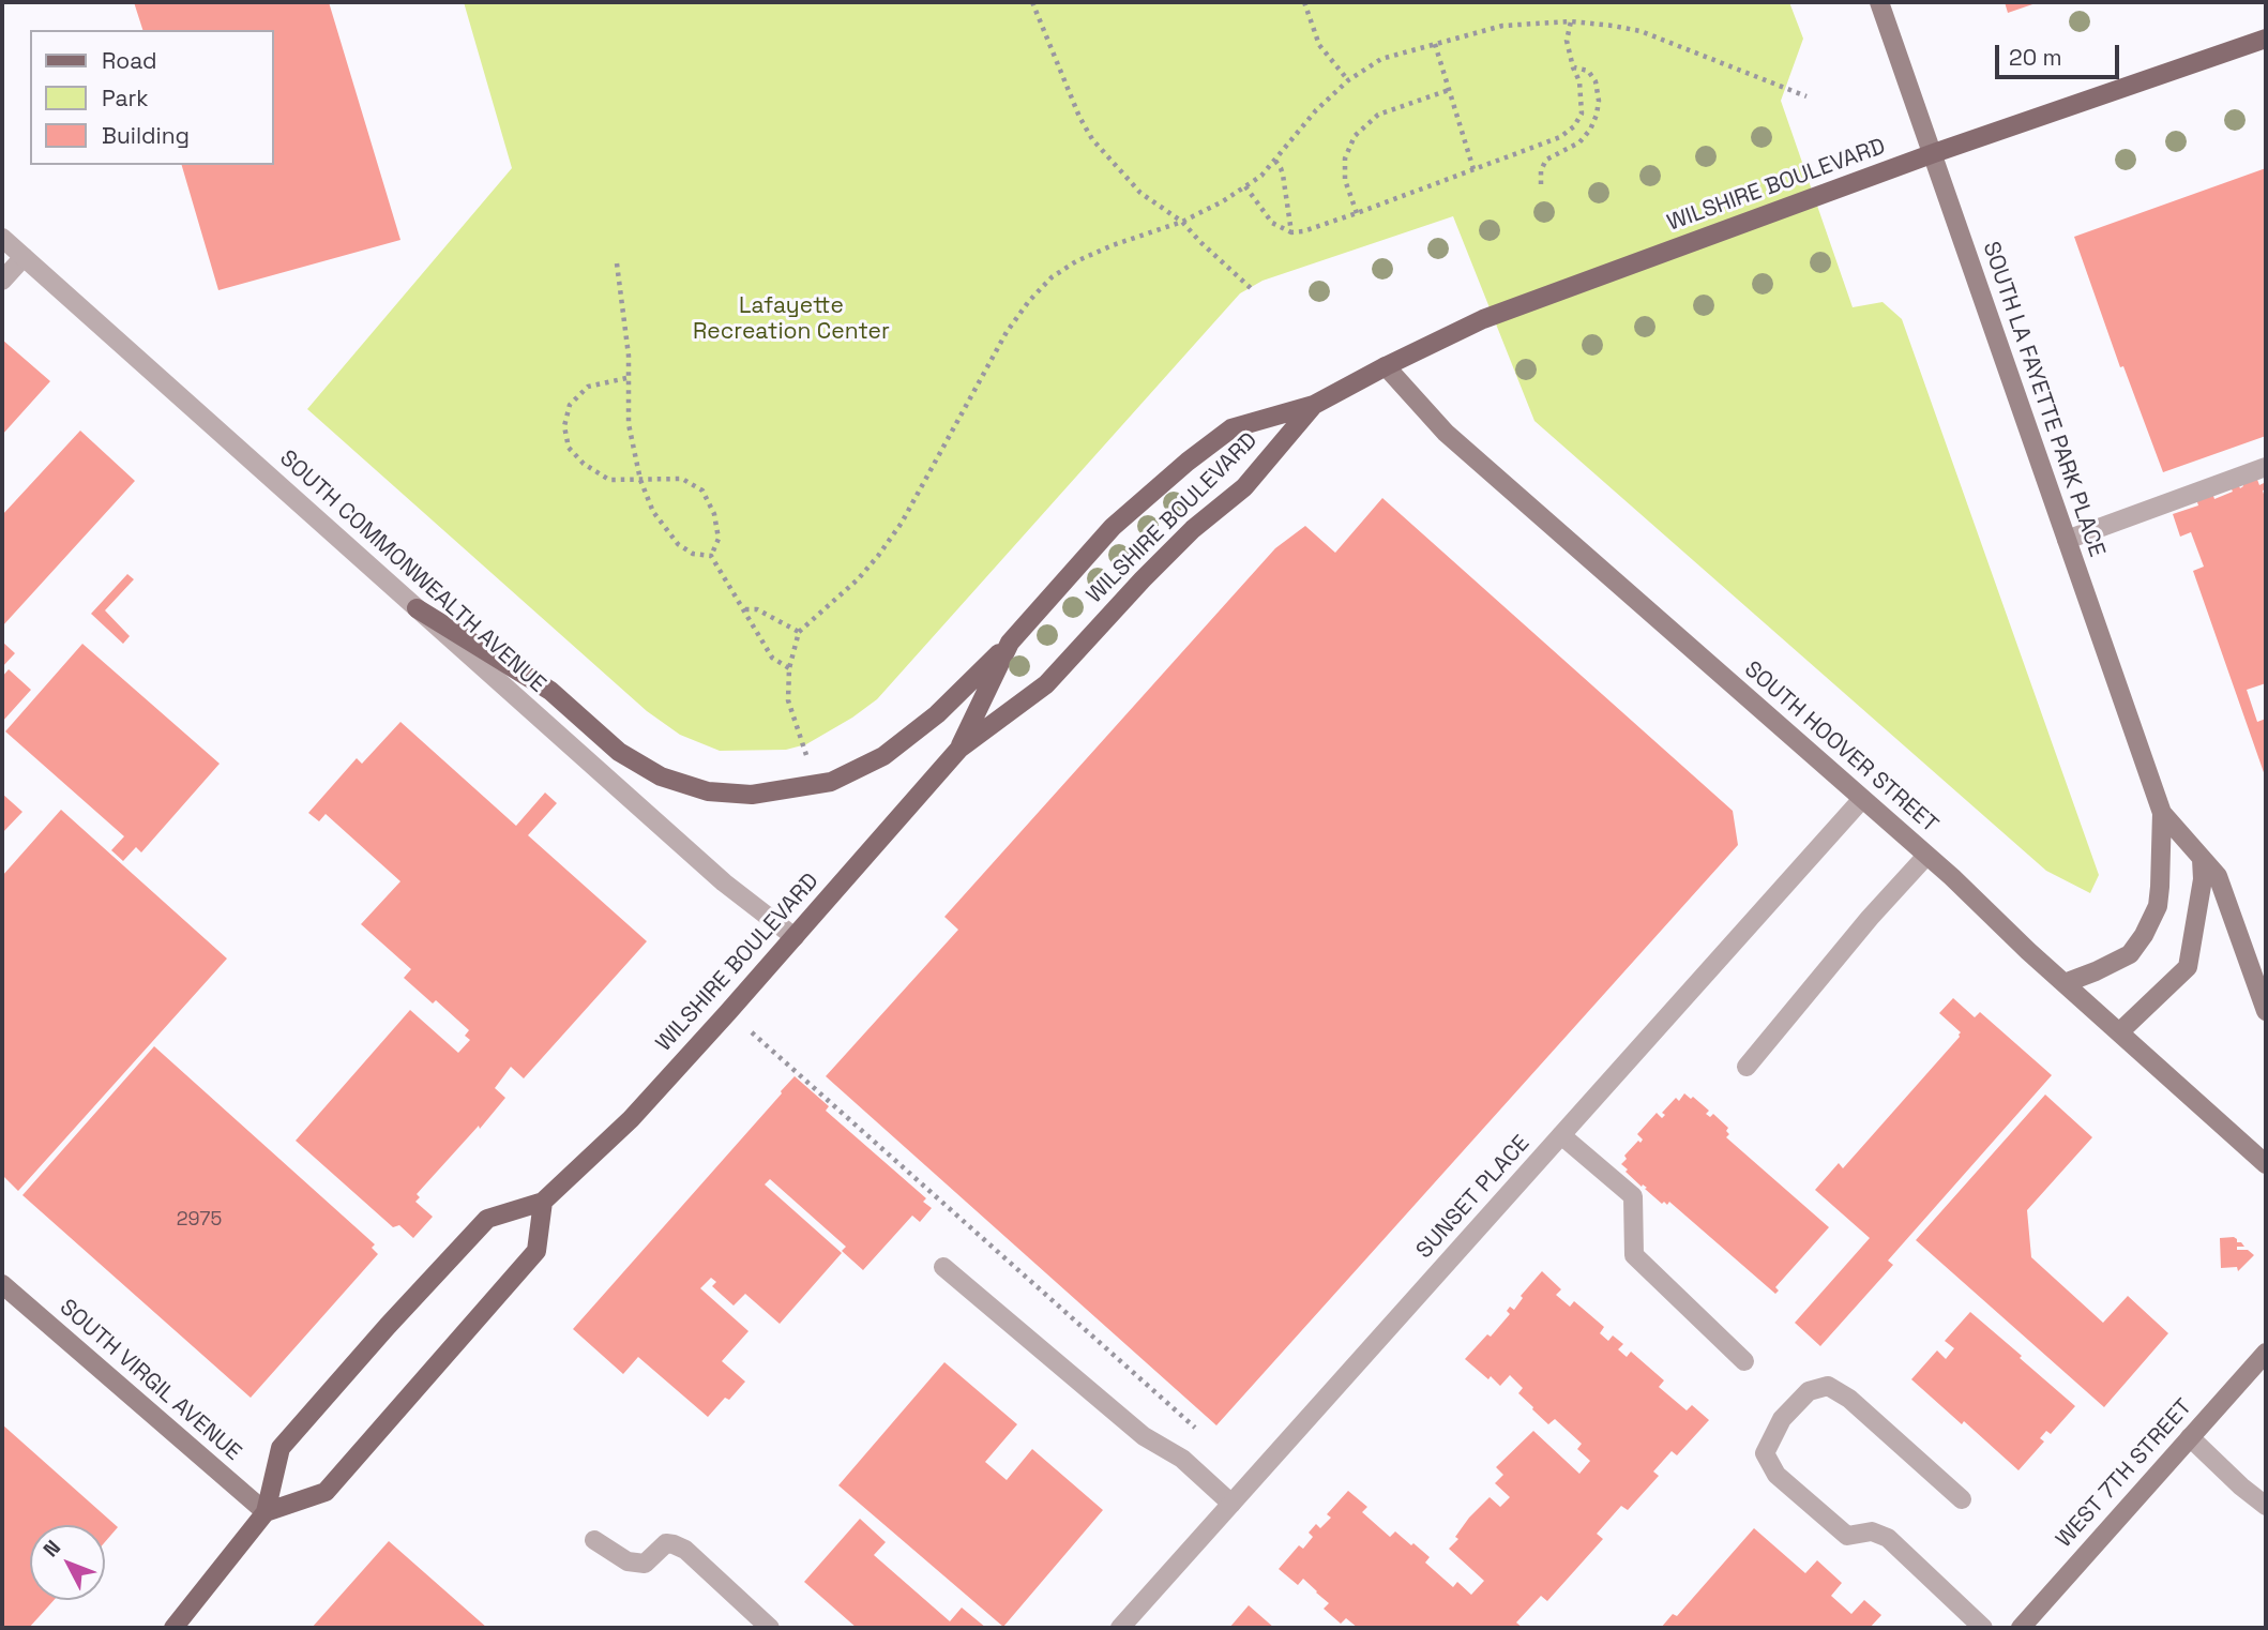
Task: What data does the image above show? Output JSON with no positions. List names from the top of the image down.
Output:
{
  "streets": {
    "main road": [
      "WILSHIRE BOULEVARD",
      "SOUTH LA FAYETTE PARK PLACE",
      "SOUTH HOOVER STREET",
      "SOUTH VIRGIL AVENUE",
      "WEST 7TH STREET"
    ],
    "street": ["SOUTH COMMONWEALTH AVENUE", "SUNSET PLACE"]
  },
  "crossings": [
    ["WILSHIRE BOULEVARD", "SOUTH LA FAYETTE PARK PLACE"],
    ["WILSHIRE BOULEVARD", "SOUTH COMMONWEALTH AVENUE"],
    ["WILSHIRE BOULEVARD", "SOUTH HOOVER STREET"],
    ["WILSHIRE BOULEVARD", "SOUTH VIRGIL AVENUE"],
    ["SOUTH LA FAYETTE PARK PLACE", "SOUTH HOOVER STREET"],
    ["SOUTH HOOVER STREET", "SUNSET PLACE"]
  ],
  "parks": ["Lafayette Recreation Center"],
  "house_numbers": ["2975"],
  "legend": ["Road", "Park", "Building"],
  "scale_bar": "20 m",
  "north": "top left"
}
